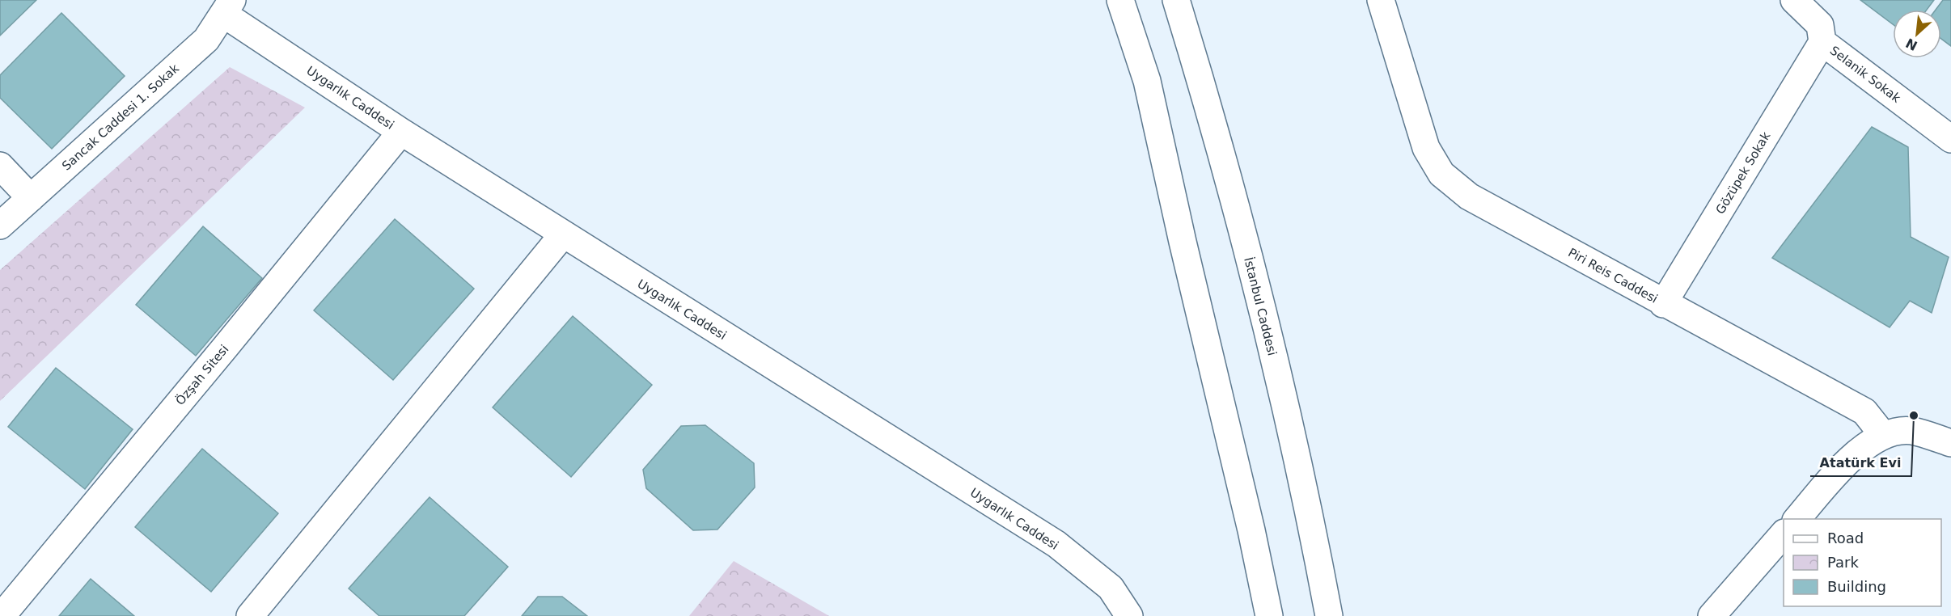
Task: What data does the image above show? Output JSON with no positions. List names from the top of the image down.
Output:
{
  "streets": {
    "main road": [
      "Selanik Sokak",
      "Uygarlık Caddesi",
      "Sancak Caddesi 1. Sokak",
      "Gözüpek Sokak",
      "Piri Reis Caddesi",
      "İstanbul Caddesi",
      "Özşah Sitesi"
    ]
  },
  "crossings": [
    ["Selanik Sokak", "Gözüpek Sokak"],
    ["Uygarlık Caddesi", "Sancak Caddesi 1. Sokak"],
    ["Uygarlık Caddesi", "Özşah Sitesi"],
    ["Gözüpek Sokak", "Piri Reis Caddesi"]
  ],
  "places": ["Atatürk Evi"],
  "legend": ["Road", "Park", "Building"],
  "north": "bottom left"
}
